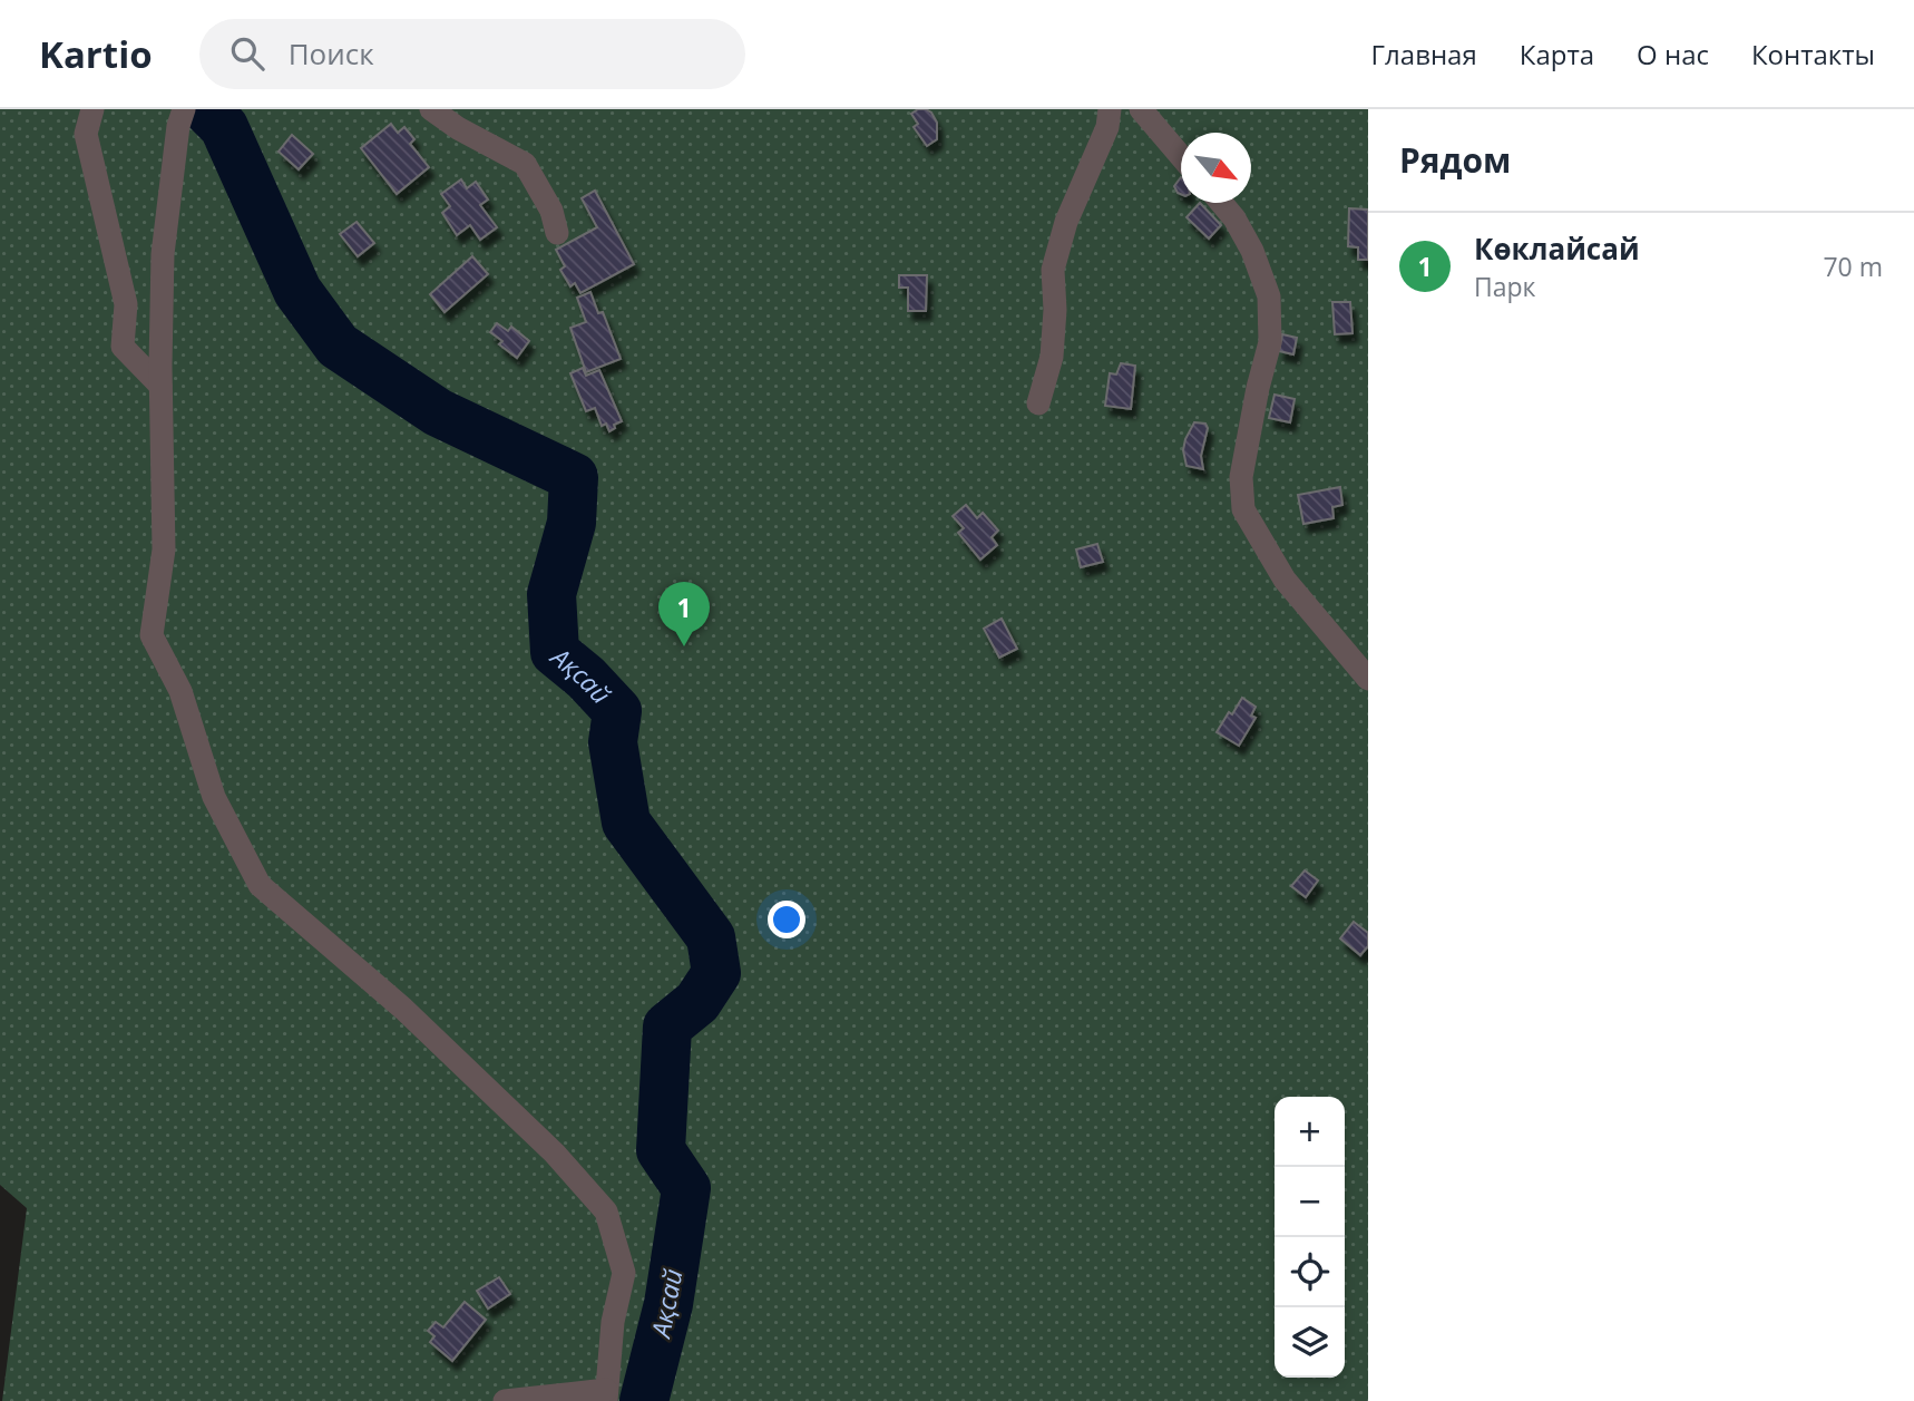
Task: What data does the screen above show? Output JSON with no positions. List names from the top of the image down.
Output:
{
  "water": ["Ақсай"],
  "north": "bottom right",
  "page": {
    "header": "Kartio",
    "search": "Поиск",
    "nav": [
      "Главная",
      "Карта",
      "О нас",
      "Контакты"
    ],
    "heading": "Рядом",
    "list": [
      {
        "mark": "1",
        "name": "Көклайсай",
        "note": "Парк",
        "value": "70 m"
      }
    ],
    "pins": "1",
    "map_buttons": ["+", "−"]
  }
}
